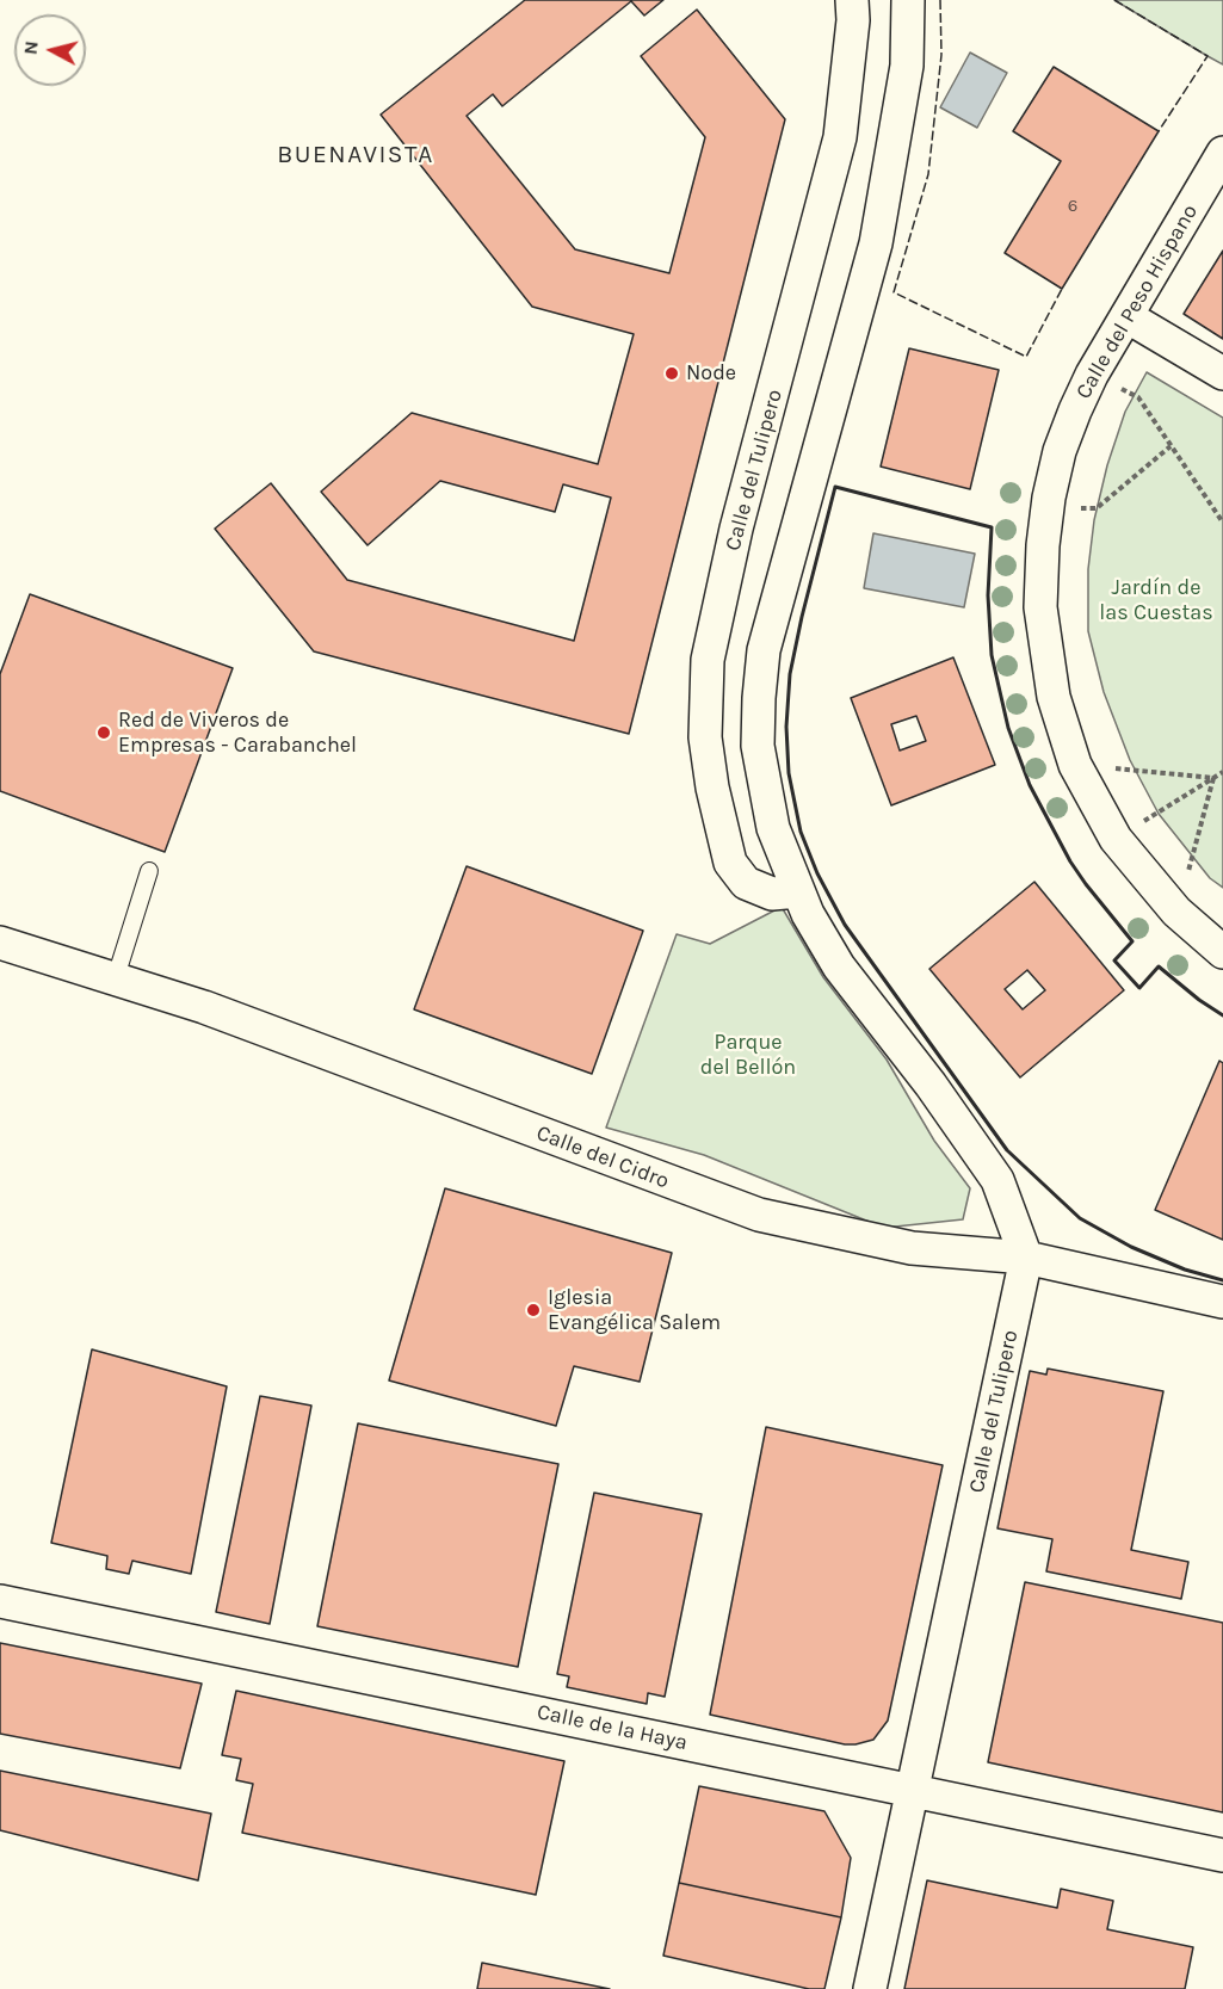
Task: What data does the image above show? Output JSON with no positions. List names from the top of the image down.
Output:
{
  "streets": {
    "street": [
      "Calle del Peso Hispano",
      "Calle del Tulipero",
      "Calle del Cidro",
      "Calle de la Haya"
    ]
  },
  "crossings": [
    ["Calle del Tulipero", "Calle del Cidro"],
    ["Calle del Tulipero", "Calle de la Haya"]
  ],
  "districts": ["BUENAVISTA"],
  "parks": ["Jardín de las Cuestas", "Parque del Bellón"],
  "places": ["Node", "Red de Viveros de Empresas - Carabanchel", "Iglesia Evangélica Salem"],
  "house_numbers": ["6"],
  "north": "left"
}
